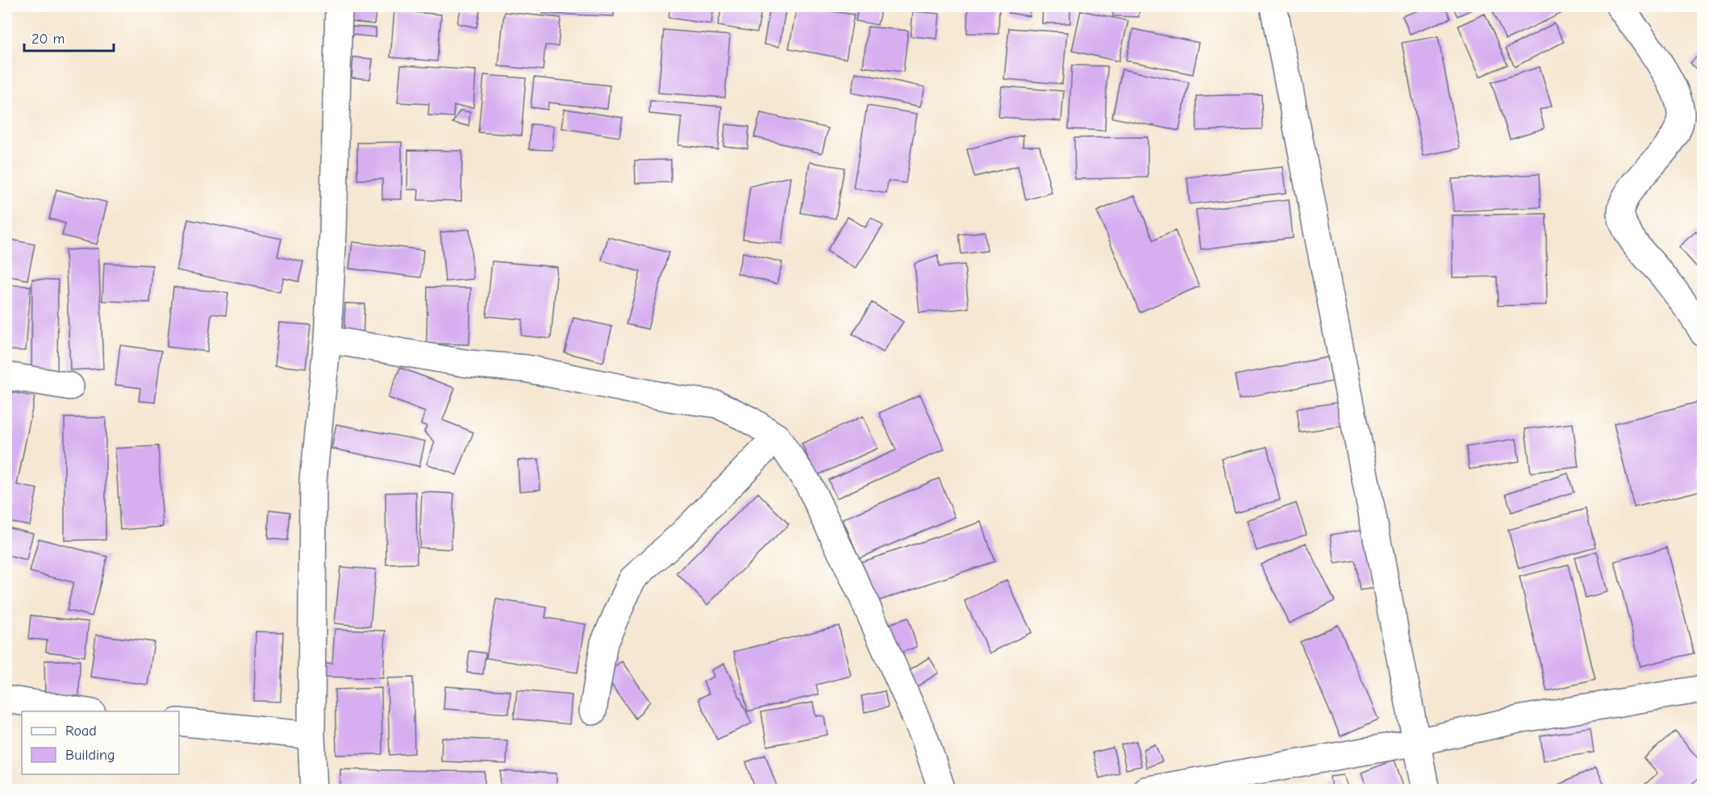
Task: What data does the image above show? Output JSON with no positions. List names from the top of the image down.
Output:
{
  "legend": ["Road", "Building"],
  "scale_bar": "20 m"
}
